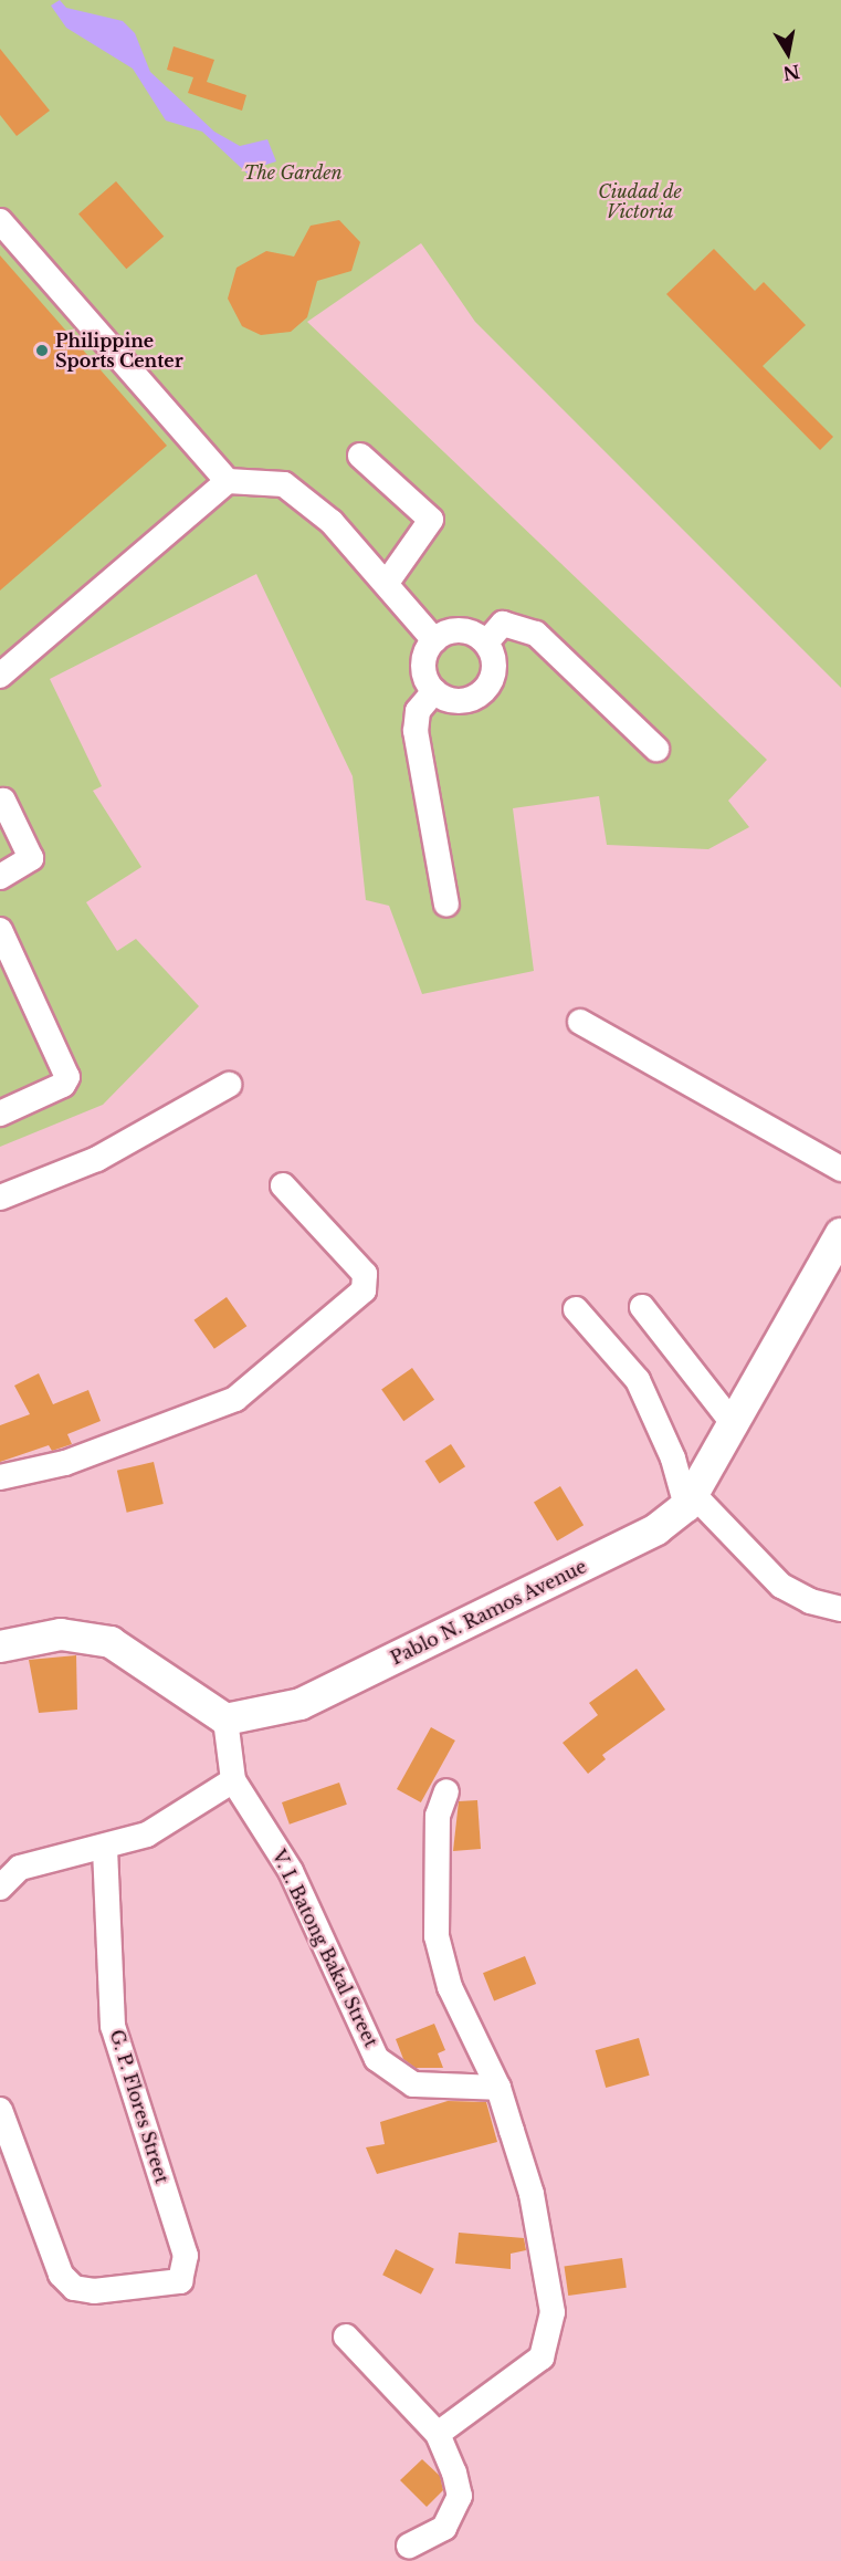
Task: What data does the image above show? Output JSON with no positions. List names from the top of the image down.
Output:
{
  "streets": {
    "street": ["Pablo N. Ramos Avenue", "V. I. Batong Bakal Street", "G. P. Flores Street"]
  },
  "crossings": [
    ["Pablo N. Ramos Avenue", "V. I. Batong Bakal Street"]
  ],
  "parks": ["The Garden", "Ciudad de Victoria"],
  "places": ["Philippine Sports Center"],
  "north": "bottom"
}
